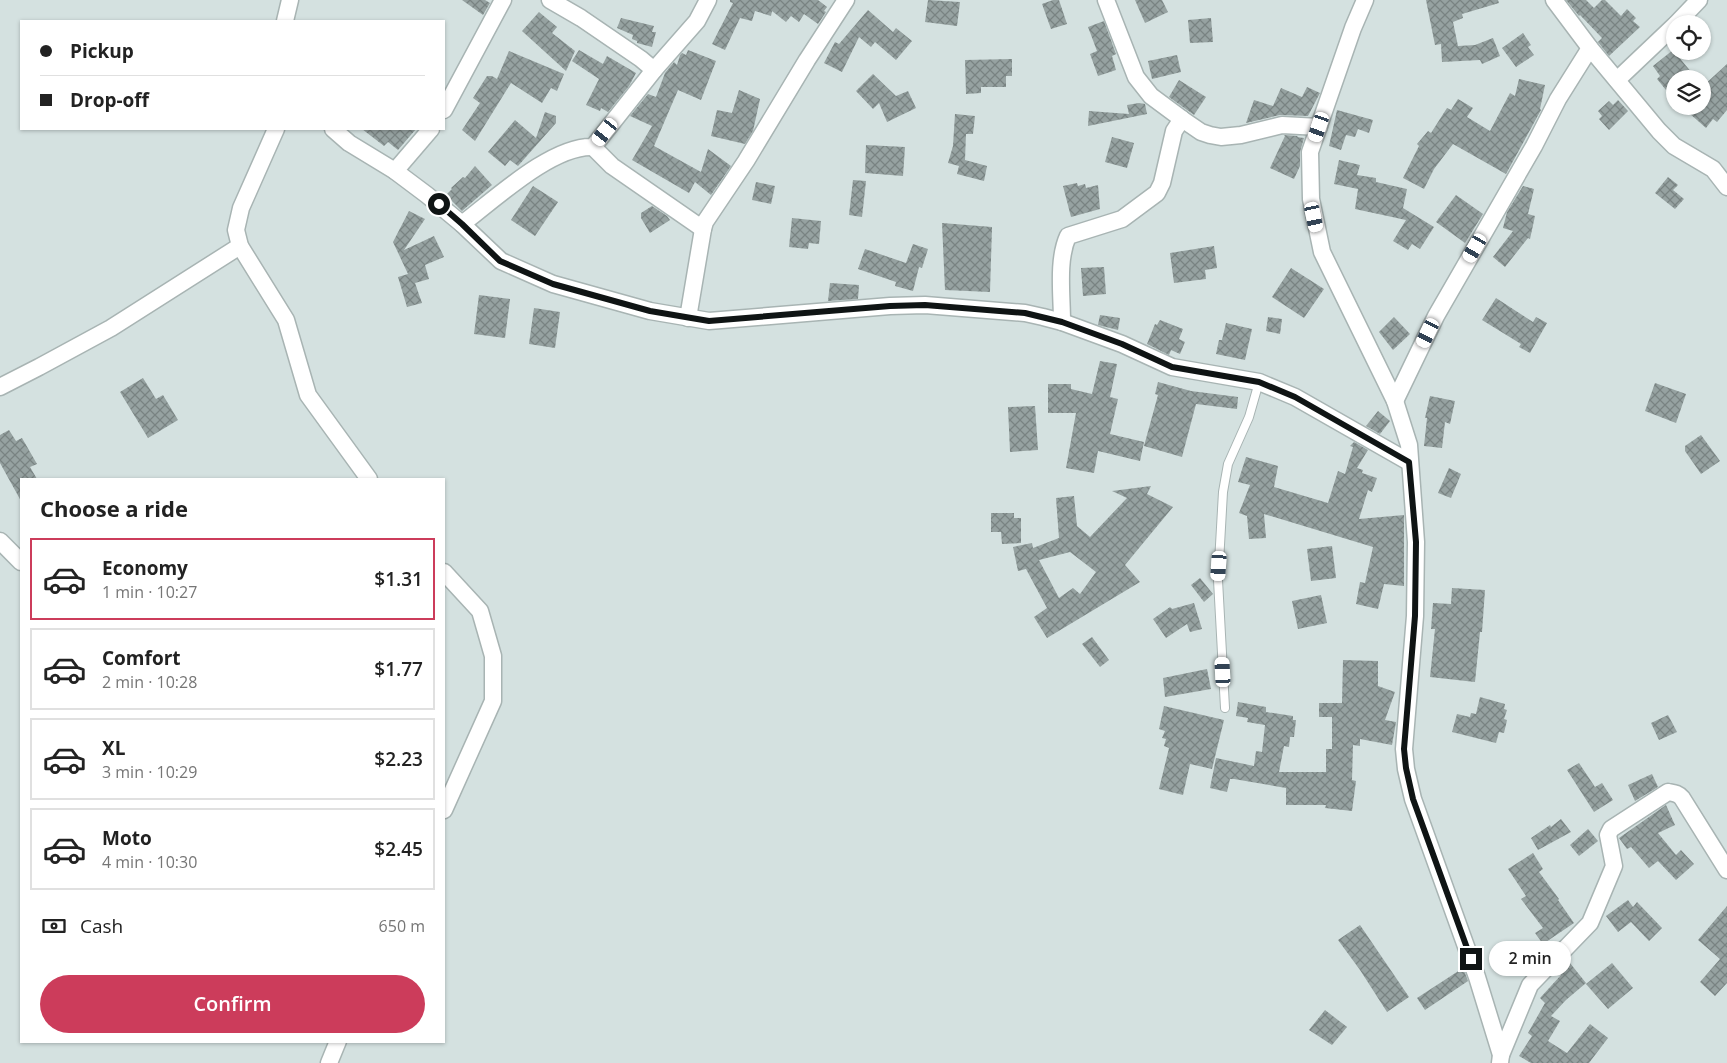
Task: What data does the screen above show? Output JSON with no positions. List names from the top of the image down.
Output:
{
  "page": {
    "banner": ["Pickup", "Drop-off"],
    "heading": "Choose a ride",
    "list": [
      {
        "name": "Economy",
        "note": "1 min · 10:27",
        "value": "$1.31"
      },
      {
        "name": "Comfort",
        "note": "2 min · 10:28",
        "value": "$1.77"
      },
      {
        "name": "XL",
        "note": "3 min · 10:29",
        "value": "$2.23"
      },
      {
        "name": "Moto",
        "note": "4 min · 10:30",
        "value": "$2.45"
      }
    ],
    "pay": ["Cash", "650 m"],
    "bubble": "2 min",
    "buttons": "Confirm"
  }
}
